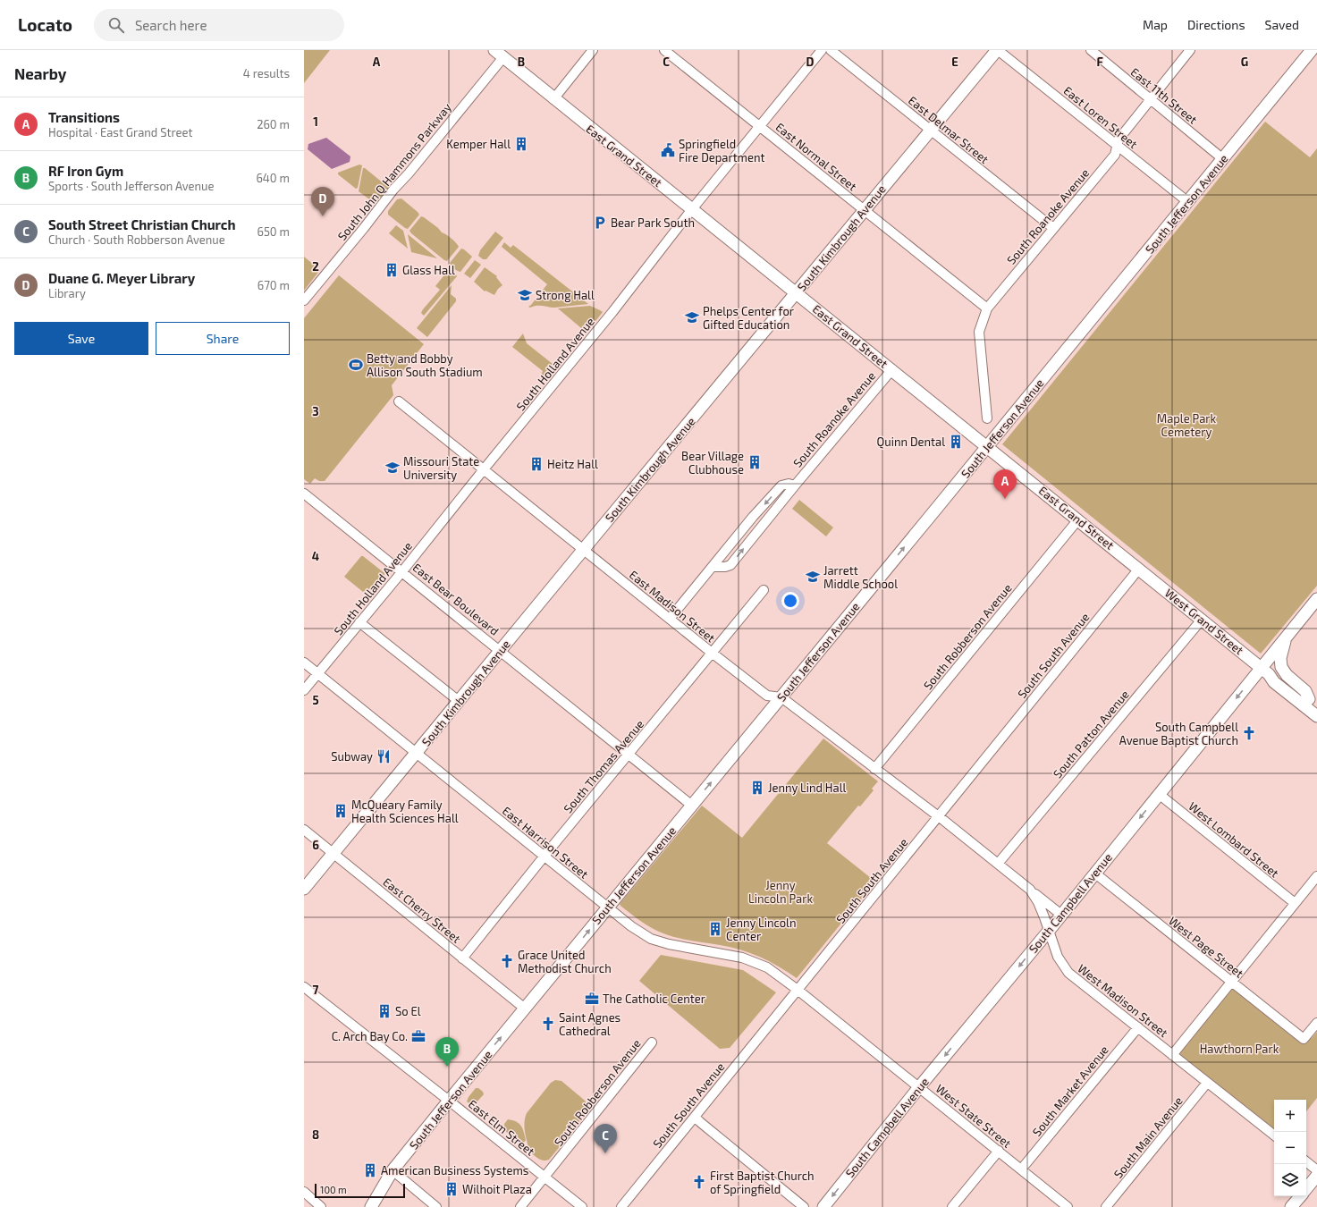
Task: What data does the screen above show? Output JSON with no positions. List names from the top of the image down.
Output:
{
  "streets": {
    "main road": [
      "East Grand Street",
      "South Jefferson Avenue",
      "South Kimbrough Avenue",
      "West Grand Street",
      "South Campbell Avenue"
    ],
    "street": [
      "East 11th Street",
      "East Loren Street",
      "East Delmar Street",
      "East Normal Street",
      "South John Q Hammons Parkway",
      "South Roanoke Avenue",
      "South Holland Avenue",
      "East Bear Boulevard",
      "East Madison Street",
      "South Robberson Avenue",
      "South South Avenue",
      "South Patton Avenue",
      "South Thomas Avenue",
      "West Lombard Street",
      "East Harrison Street",
      "East Cherry Street",
      "West Page Street",
      "West Madison Street",
      "South Market Avenue",
      "West State Street",
      "East Elm Street",
      "South Main Avenue"
    ]
  },
  "crossings": [
    ["East 11th Street", "South Jefferson Avenue"],
    ["East 11th Street", "South Roanoke Avenue"],
    ["East Loren Street", "South Jefferson Avenue"],
    ["East Loren Street", "South Roanoke Avenue"],
    ["East Loren Street", "South Kimbrough Avenue"],
    ["East Delmar Street", "South Roanoke Avenue"],
    ["East Delmar Street", "South Kimbrough Avenue"],
    ["East Grand Street", "South John Q Hammons Parkway"],
    ["East Grand Street", "South Jefferson Avenue"],
    ["East Grand Street", "South Roanoke Avenue"],
    ["East Grand Street", "South Kimbrough Avenue"],
    ["East Grand Street", "South Holland Avenue"],
    ["East Grand Street", "West Grand Street"],
    ["East Grand Street", "South Robberson Avenue"],
    ["East Grand Street", "South South Avenue"],
    ["East Normal Street", "South Roanoke Avenue"],
    ["East Normal Street", "South Kimbrough Avenue"],
    ["East Normal Street", "South Holland Avenue"],
    ["South Jefferson Avenue", "East Bear Boulevard"],
    ["South Jefferson Avenue", "East Madison Street"],
    ["South Jefferson Avenue", "East Harrison Street"],
    ["South Jefferson Avenue", "East Cherry Street"],
    ["South Jefferson Avenue", "East Elm Street"],
    ["South Roanoke Avenue", "East Madison Street"],
    ["South Kimbrough Avenue", "East Bear Boulevard"],
    ["South Kimbrough Avenue", "East Madison Street"],
    ["South Kimbrough Avenue", "East Harrison Street"],
    ["South Kimbrough Avenue", "East Cherry Street"],
    ["South Holland Avenue", "East Bear Boulevard"],
    ["South Holland Avenue", "East Madison Street"],
    ["South Holland Avenue", "East Harrison Street"],
    ["East Bear Boulevard", "South Thomas Avenue"],
    ["East Madison Street", "South Robberson Avenue"],
    ["East Madison Street", "South South Avenue"],
    ["East Madison Street", "South Thomas Avenue"],
    ["East Madison Street", "West Madison Street"],
    ["West Grand Street", "South South Avenue"],
    ["West Grand Street", "South Patton Avenue"],
    ["West Grand Street", "South Campbell Avenue"],
    ["South Robberson Avenue", "East Elm Street"],
    ["South South Avenue", "East Harrison Street"],
    ["South South Avenue", "West Madison Street"],
    ["South South Avenue", "West State Street"],
    ["South Patton Avenue", "West Madison Street"],
    ["South Thomas Avenue", "East Harrison Street"],
    ["South Thomas Avenue", "East Cherry Street"],
    ["West Lombard Street", "South Campbell Avenue"],
    ["East Harrison Street", "West State Street"],
    ["South Campbell Avenue", "West Page Street"],
    ["South Campbell Avenue", "West Madison Street"],
    ["South Campbell Avenue", "West State Street"],
    ["West Madison Street", "South Market Avenue"],
    ["West Madison Street", "South Main Avenue"],
    ["South Market Avenue", "West State Street"]
  ],
  "one_way": ["South Jefferson Avenue", "South Campbell Avenue"],
  "parks": ["Maple Park Cemetery", "Jenny Lincoln Park", "Hawthorn Park"],
  "places": {
    "building": [
      "Kemper Hall",
      "Glass Hall",
      "Quinn Dental",
      "Bear Village Clubhouse",
      "Heitz Hall",
      "Jenny Lind Hall",
      "McQueary Family Health Sciences Hall",
      "Jenny Lincoln Center",
      "So El",
      "American Business Systems",
      "Wilhoit Plaza"
    ],
    "public building": ["Springfield Fire Department"],
    "parking": ["Bear Park South"],
    "school or university": [
      "Strong Hall",
      "Phelps Center for Gifted Education",
      "Missouri State University",
      "Jarrett Middle School"
    ],
    "sports": ["Betty and Bobby Allison South Stadium"],
    "church": [
      "South Campbell Avenue Baptist Church",
      "Grace United Methodist Church",
      "Saint Agnes Cathedral",
      "First Baptist Church of Springfield"
    ],
    "restaurant": ["Subway"],
    "office": ["The Catholic Center", "C. Arch Bay Co."]
  },
  "scale_bar": "100 m",
  "page": {
    "header": "Locato",
    "search": "Search here",
    "nav": ["Map", "Directions", "Saved"],
    "heading": ["Nearby", "4 results"],
    "list": [
      {
        "mark": "A",
        "name": "Transitions",
        "note": "Hospital · East Grand Street",
        "value": "260 m"
      },
      {
        "mark": "B",
        "name": "RF Iron Gym",
        "note": "Sports · South Jefferson Avenue",
        "value": "640 m"
      },
      {
        "mark": "C",
        "name": "South Street Christian Church",
        "note": "Church · South Robberson Avenue",
        "value": "650 m"
      },
      {
        "mark": "D",
        "name": "Duane G. Meyer Library",
        "note": "Library",
        "value": "670 m"
      }
    ],
    "pins": [
      "D",
      "A",
      "B",
      "C"
    ],
    "buttons": ["Save", "Share"],
    "map_buttons": ["+", "−"],
    "scale": "100 m"
  },
  "grid": {
    "columns": [
      "A",
      "B",
      "C",
      "D",
      "E",
      "F",
      "G"
    ],
    "rows": [
      "1",
      "2",
      "3",
      "4",
      "5",
      "6",
      "7",
      "8"
    ]
  }
}
